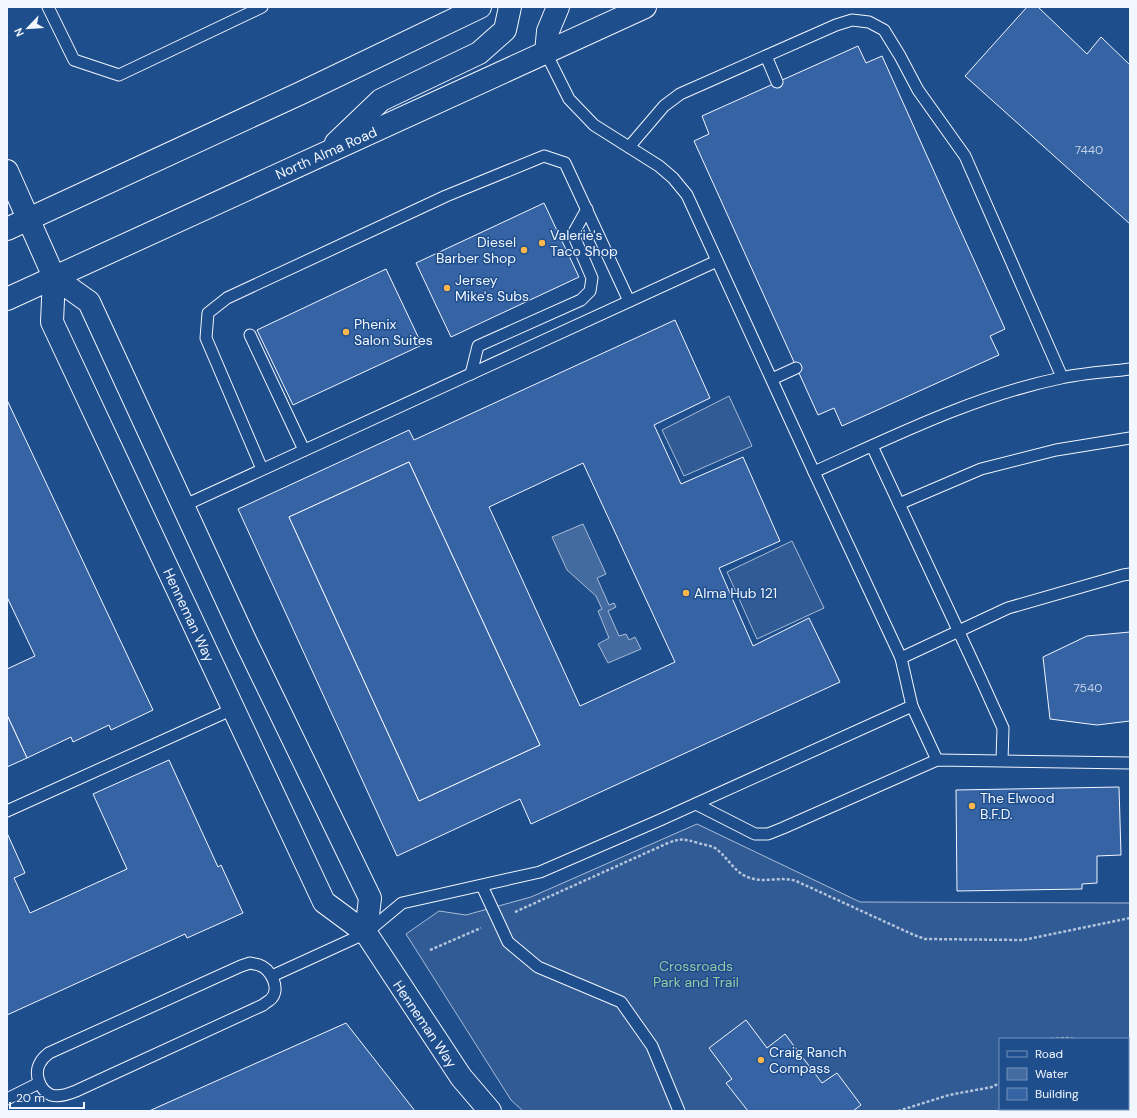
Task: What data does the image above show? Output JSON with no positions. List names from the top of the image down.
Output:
{
  "streets": {
    "street": ["North Alma Road", "Henneman Way"]
  },
  "crossings": [
    ["North Alma Road", "Henneman Way"]
  ],
  "parks": ["Crossroads Park and Trail"],
  "places": [
    "Valerie's Taco Shop",
    "Diesel Barber Shop",
    "Jersey Mike's Subs",
    "Phenix Salon Suites",
    "Alma Hub 121",
    "The Elwood B.F.D.",
    "Craig Ranch Compass"
  ],
  "house_numbers": ["7440", "7540"],
  "legend": ["Road", "Water", "Building"],
  "scale_bar": "20 m",
  "north": "bottom left"
}
